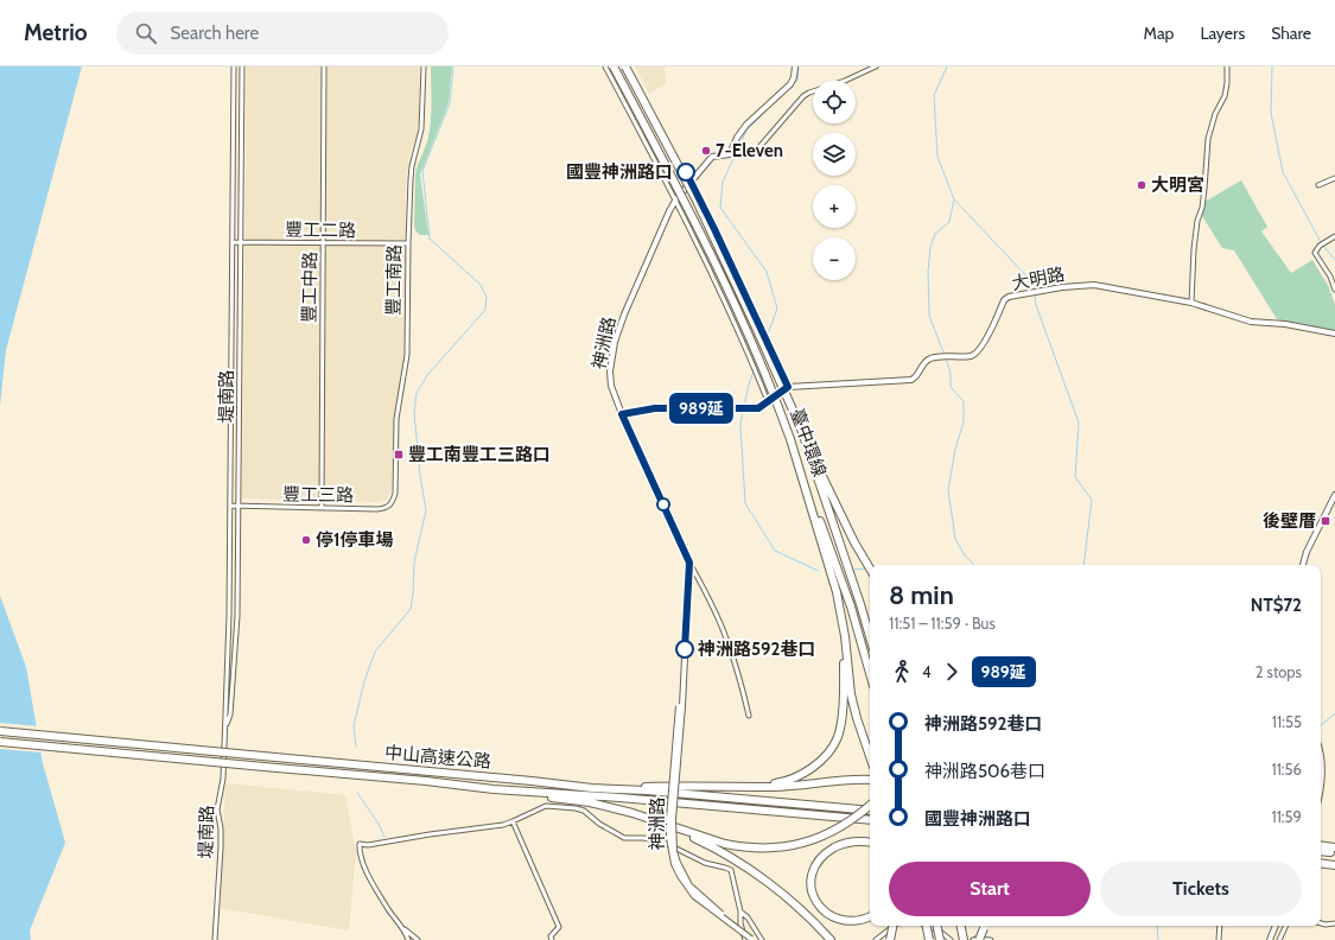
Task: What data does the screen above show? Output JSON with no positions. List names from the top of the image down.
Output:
{
  "streets": {
    "highway": ["臺中環線", "中山高速公路"],
    "street": [
      "豐工二路",
      "大明路",
      "豐工南路",
      "豐工中路",
      "神洲路",
      "堤南路",
      "豐工三路"
    ]
  },
  "crossings": [
    ["豐工二路", "豐工南路"],
    ["豐工二路", "豐工中路"],
    ["豐工二路", "堤南路"],
    ["豐工南路", "豐工三路"],
    ["豐工中路", "豐工三路"],
    ["堤南路", "豐工三路"]
  ],
  "places": {
    "other": [
      "7-Eleven",
      "國豐神洲路口",
      "大明宮",
      "停1停車場",
      "神洲路592巷口"
    ],
    "transit": ["豐工南豐工三路口", "後壁厝"]
  },
  "lines": ["bus line 989延"],
  "page": {
    "header": "Metrio",
    "search": "Search here",
    "nav": ["Map", "Layers", "Share"],
    "on_map": "989延",
    "map_buttons": ["+", "−"],
    "heading": ["8 min", "11:51 – 11:59 · Bus", "NT$72"],
    "legs": ["4", "989延", "2 stops"],
    "list": [
      {
        "name": "神洲路592巷口",
        "value": "11:55"
      },
      {
        "name": "神洲路506巷口",
        "value": "11:56"
      },
      {
        "name": "國豐神洲路口",
        "value": "11:59"
      }
    ],
    "buttons": ["Start", "Tickets"]
  }
}
